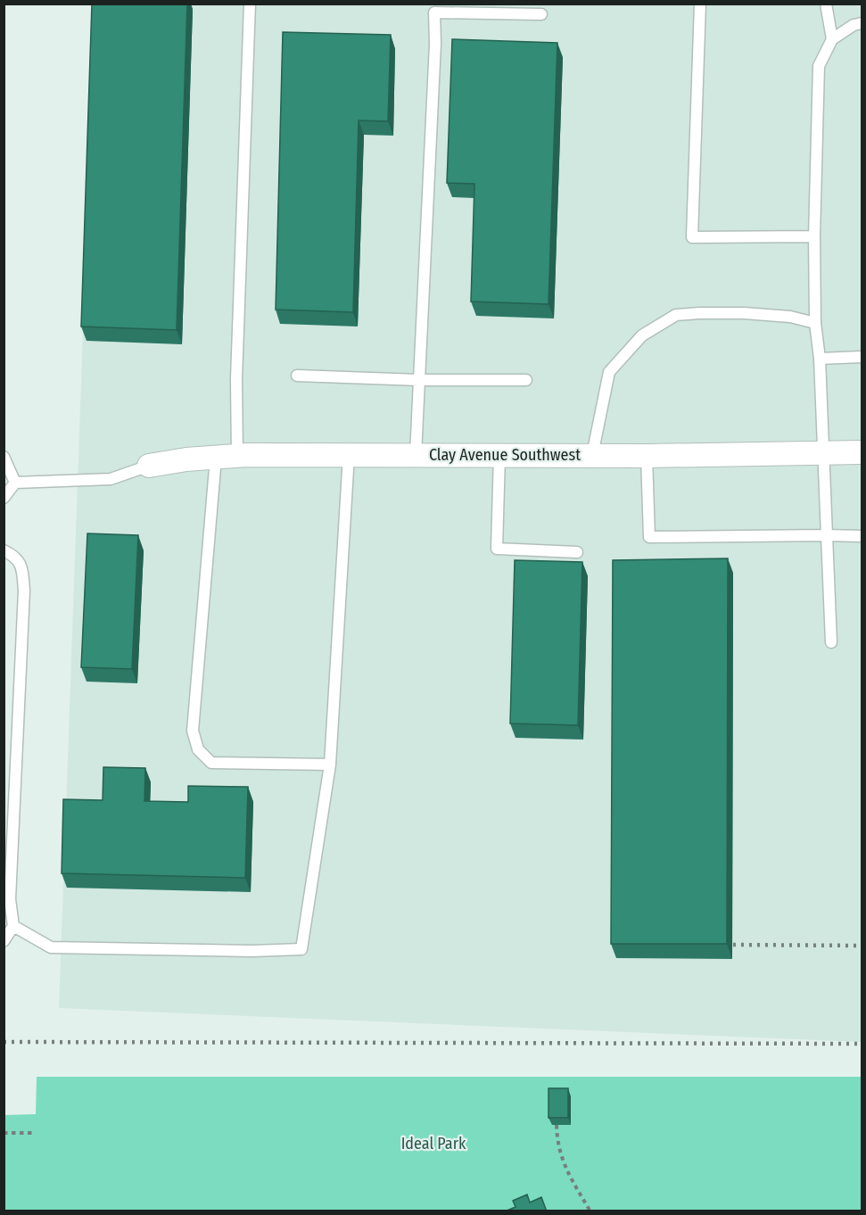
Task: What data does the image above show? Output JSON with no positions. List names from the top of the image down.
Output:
{
  "streets": {
    "street": ["Clay Avenue Southwest"]
  },
  "parks": ["Ideal Park"]
}
